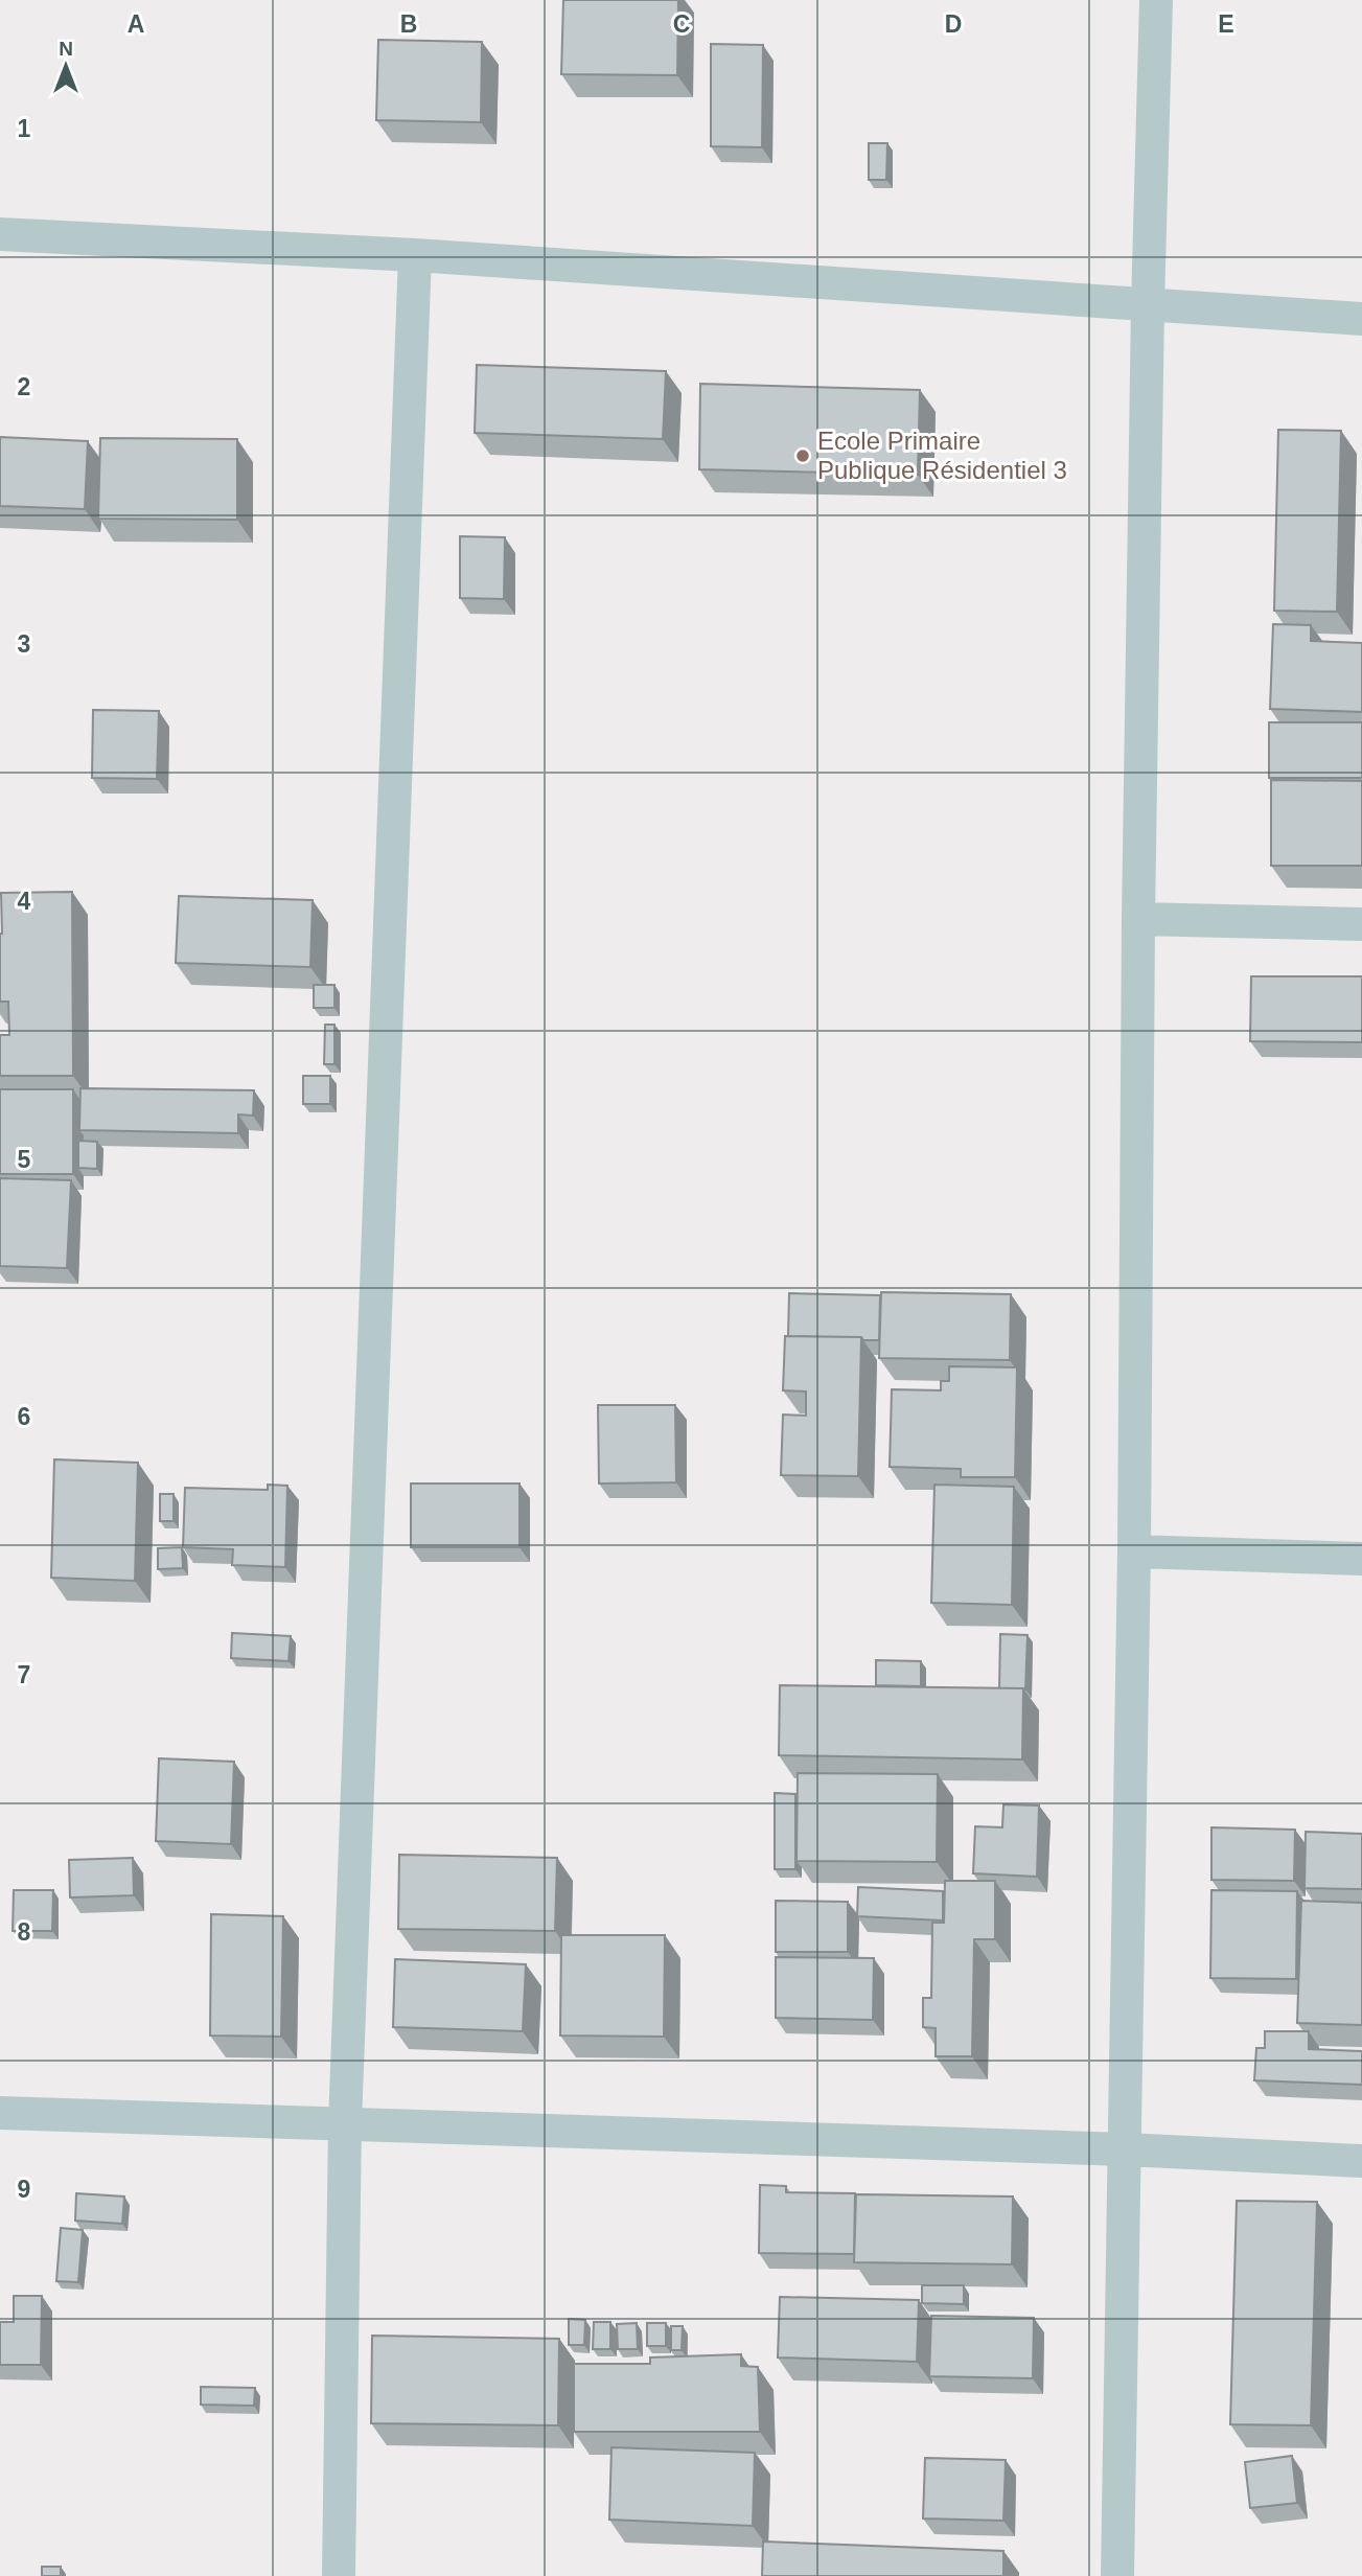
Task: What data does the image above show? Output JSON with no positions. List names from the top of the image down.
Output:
{
  "places": ["Ecole Primaire Publique Résidentiel 3"],
  "north": "top",
  "grid": {
    "columns": [
      "A",
      "B",
      "C",
      "D",
      "E"
    ],
    "rows": [
      "1",
      "2",
      "3",
      "4",
      "5",
      "6",
      "7",
      "8",
      "9"
    ]
  }
}
